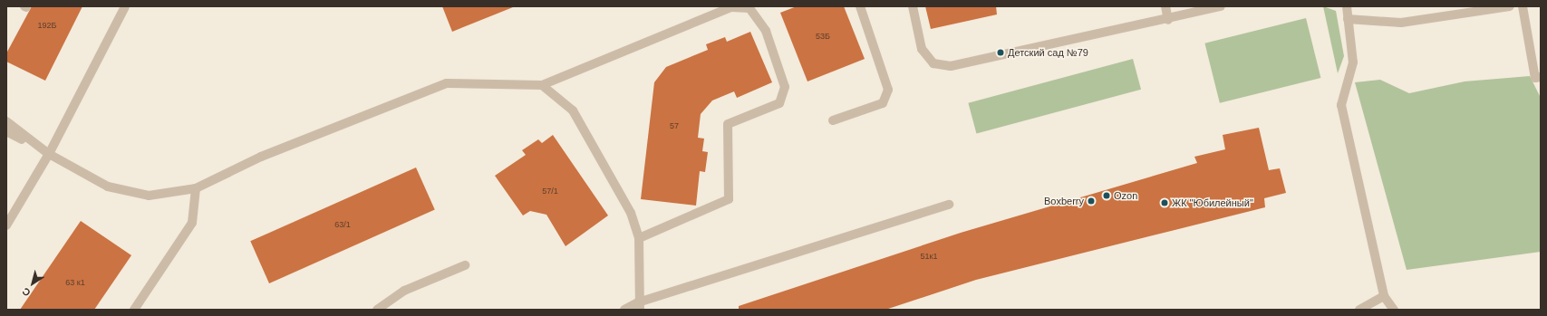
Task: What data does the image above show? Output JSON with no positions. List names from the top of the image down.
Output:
{
  "places": [
    "Детский сад №79",
    "Ozon",
    "Boxberry",
    "ЖК \"Юбилейный\""
  ],
  "house_numbers": [
    "192Б",
    "53Б",
    "57",
    "57/1",
    "63/1",
    "51к1",
    "63 к1"
  ],
  "north": "bottom left"
}
